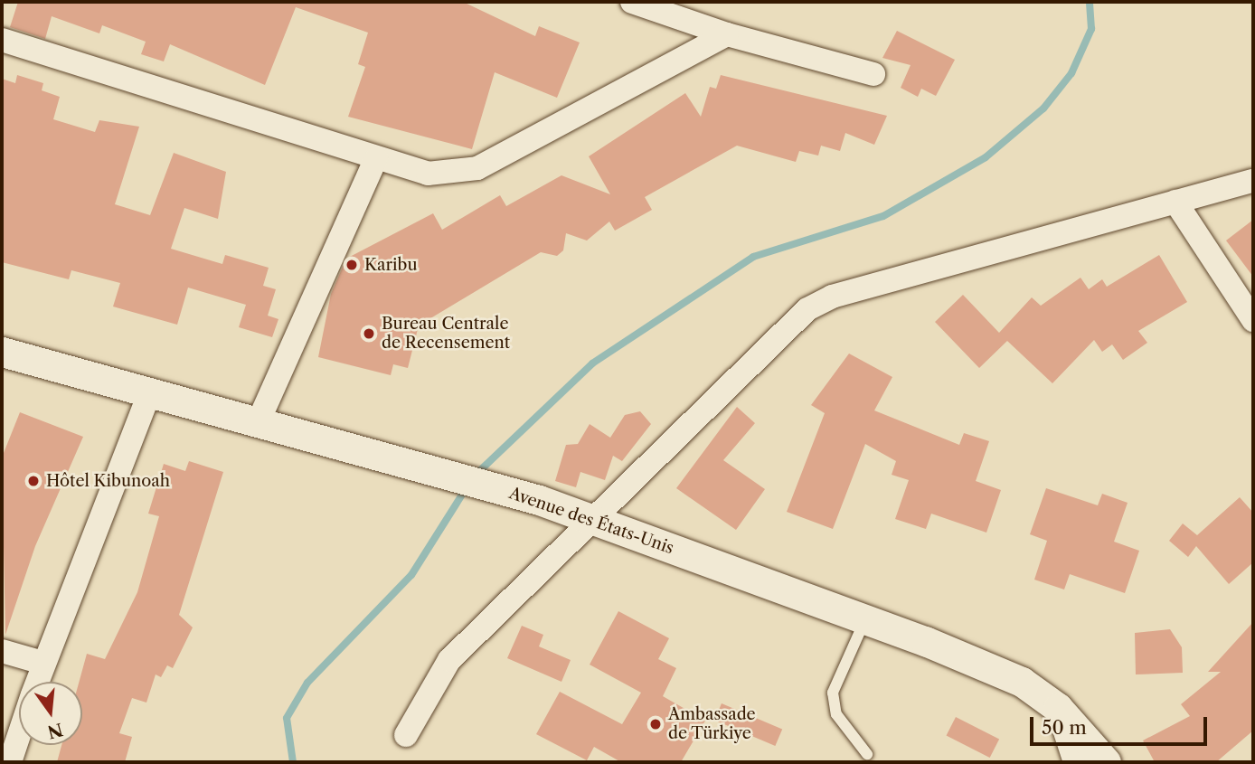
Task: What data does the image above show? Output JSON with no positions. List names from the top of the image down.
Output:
{
  "streets": {
    "street": ["Avenue des États-Unis"]
  },
  "places": [
    "Karibu",
    "Bureau Centrale de Recensement",
    "Hôtel Kibunoah",
    "Ambassade de Türkiye"
  ],
  "scale_bar": "50 m",
  "north": "bottom"
}
